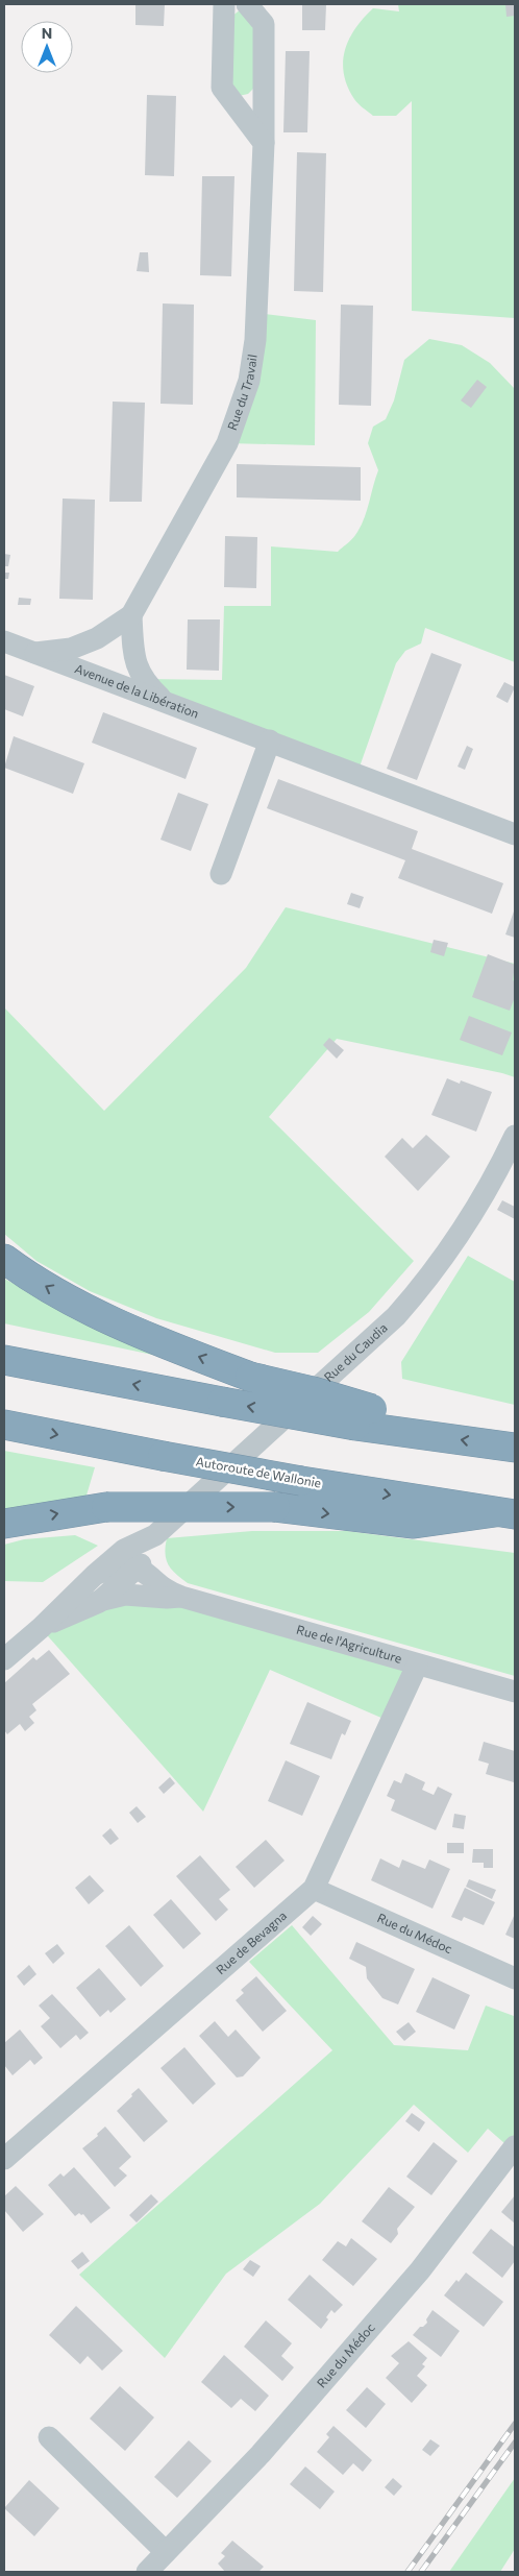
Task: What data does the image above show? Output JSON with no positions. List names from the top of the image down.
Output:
{
  "streets": {
    "highway": ["Autoroute de Wallonie"],
    "street": [
      "Rue du Travail",
      "Avenue de la Libération",
      "Rue du Caudia",
      "Rue de l'Agriculture",
      "Rue du Médoc",
      "Rue de Bevagna"
    ]
  },
  "crossings": [
    ["Rue du Travail", "Avenue de la Libération"],
    ["Rue du Caudia", "Rue de l'Agriculture"],
    ["Rue de l'Agriculture", "Rue de Bevagna"],
    ["Rue du Médoc", "Rue de Bevagna"]
  ],
  "north": "top"
}
